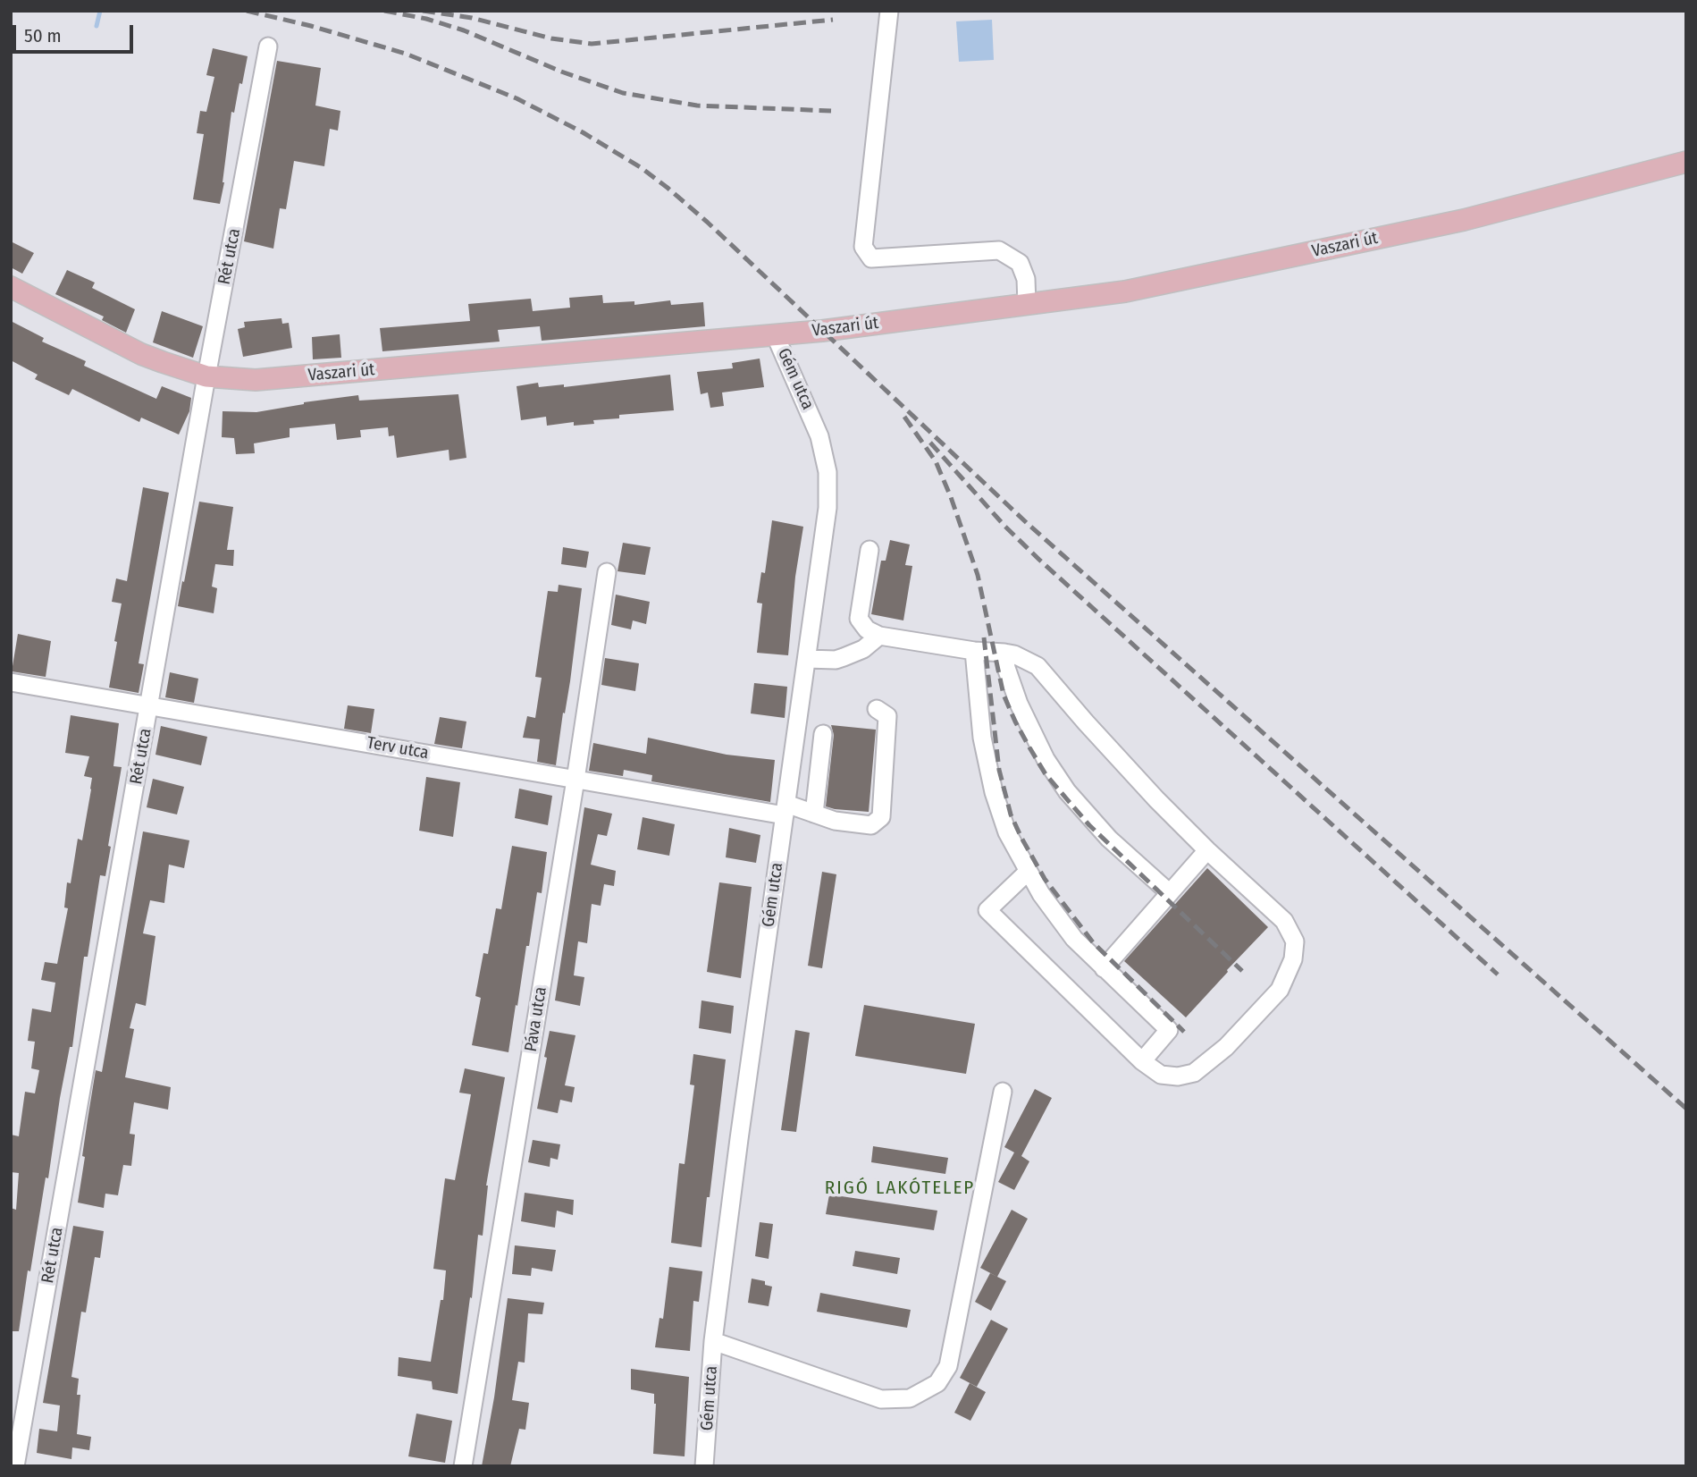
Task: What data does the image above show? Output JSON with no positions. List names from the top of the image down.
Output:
{
  "streets": {
    "main road": ["Vaszari út"],
    "street": [
      "Rét utca",
      "Gém utca",
      "Terv utca",
      "Páva utca"
    ]
  },
  "crossings": [
    ["Vaszari út", "Rét utca"],
    ["Vaszari út", "Gém utca"],
    ["Rét utca", "Terv utca"],
    ["Gém utca", "Terv utca"],
    ["Terv utca", "Páva utca"]
  ],
  "districts": ["RIGÓ LAKÓTELEP"],
  "scale_bar": "50 m"
}
